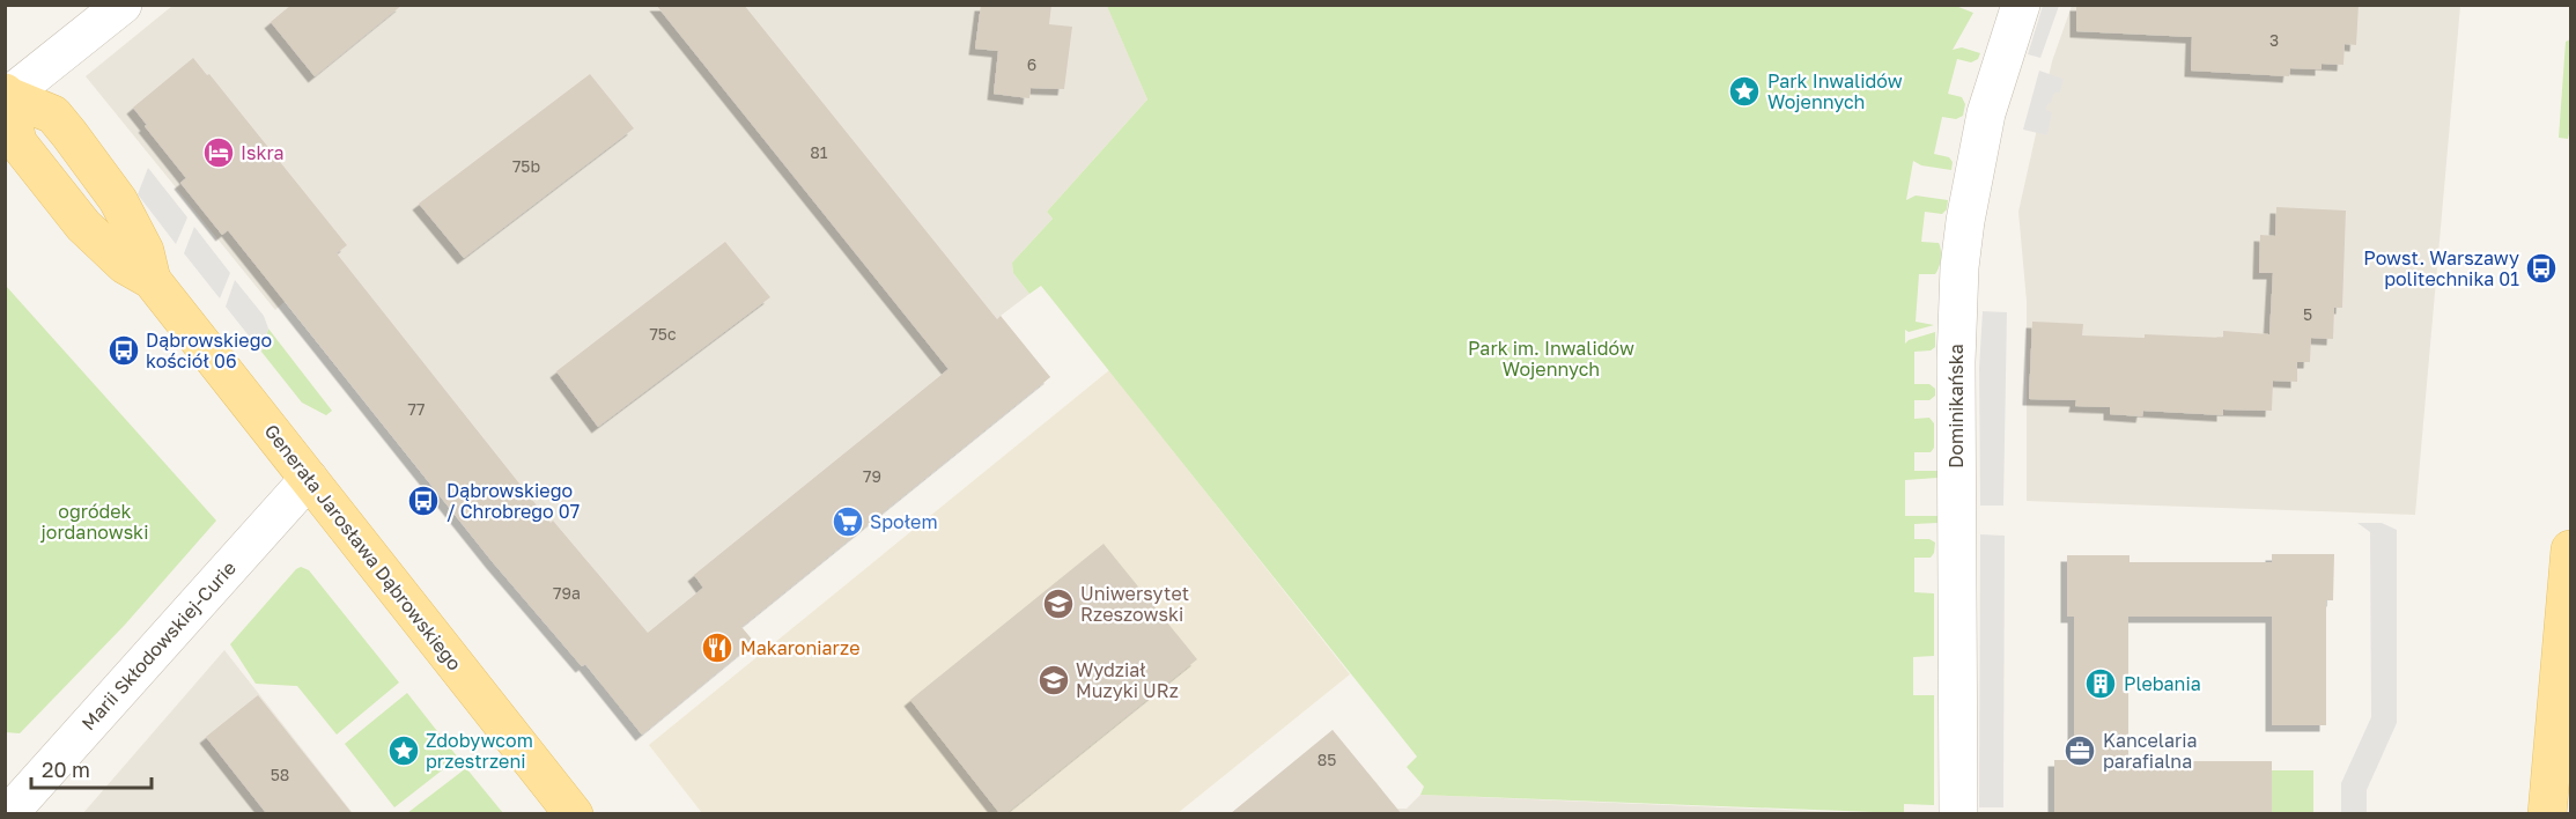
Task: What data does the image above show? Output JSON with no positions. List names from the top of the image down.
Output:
{
  "streets": {
    "main road": ["Generała Jarosława Dąbrowskiego"],
    "street": ["Dominikańska", "Marii Skłodowskiej-Curie"]
  },
  "crossings": [
    ["Generała Jarosława Dąbrowskiego", "Marii Skłodowskiej-Curie"]
  ],
  "parks": ["Park im. Inwalidów Wojennych", "ogródek jordanowski"],
  "places": {
    "place": ["Park Inwalidów Wojennych", "Zdobywcom przestrzeni"],
    "hotel": ["Iskra"],
    "bus stop": ["Powst. Warszawy politechnika 01", "Dąbrowskiego kościół 06", "Dąbrowskiego / Chrobrego 07"],
    "supermarket": ["Społem"],
    "school or university": ["Uniwersytet Rzeszowski", "Wydział Muzyki URz"],
    "restaurant": ["Makaroniarze"],
    "building": ["Plebania"],
    "office": ["Kancelaria parafialna"]
  },
  "house_numbers": [
    "3",
    "6",
    "81",
    "75b",
    "5",
    "75c",
    "77",
    "79",
    "79a",
    "85",
    "58"
  ],
  "scale_bar": "20 m"
}
